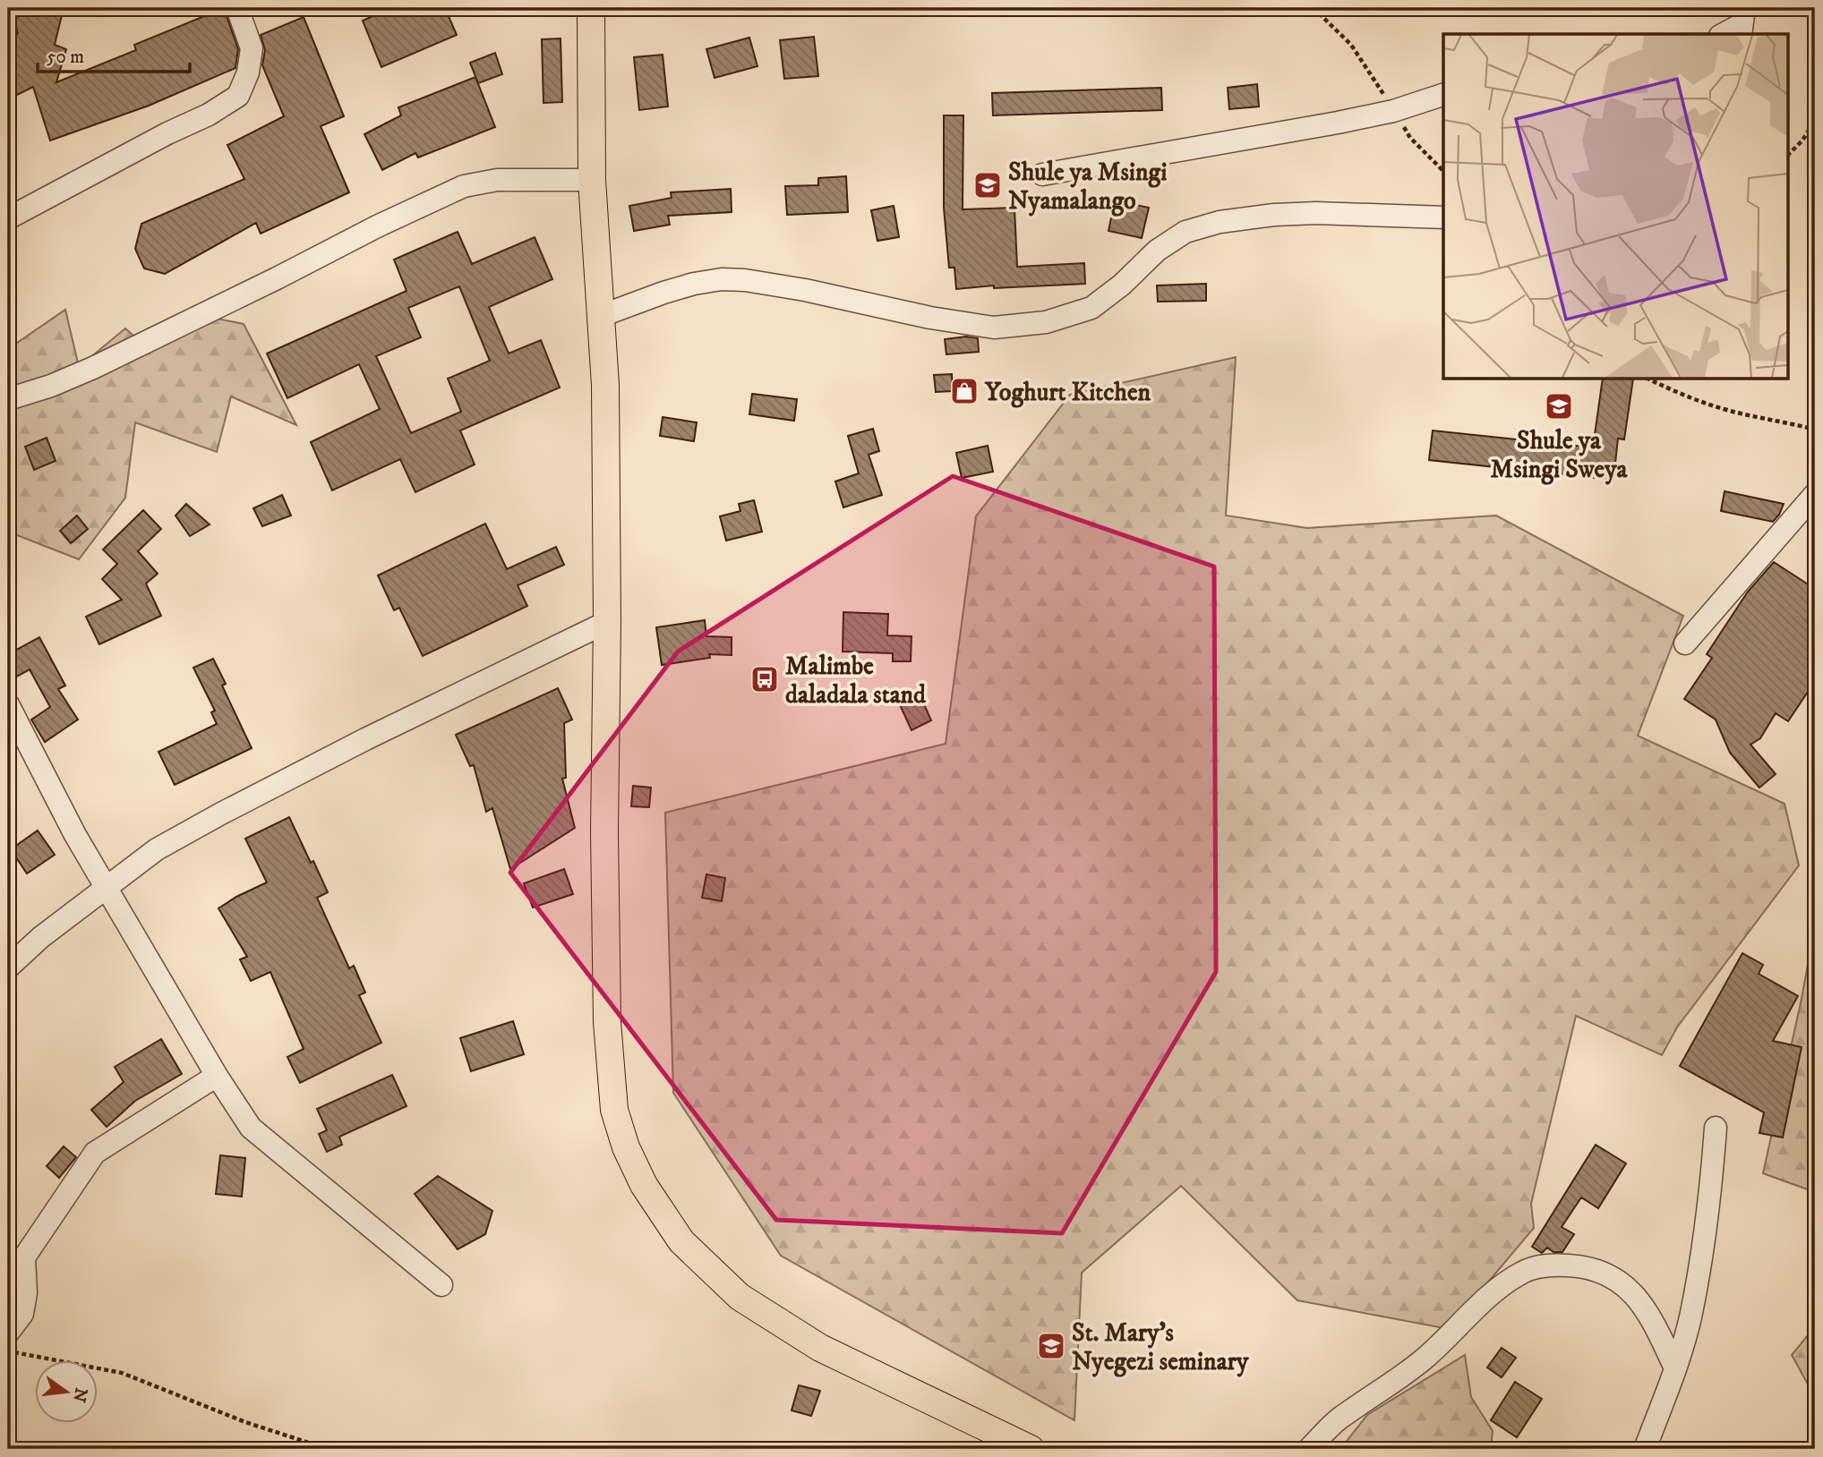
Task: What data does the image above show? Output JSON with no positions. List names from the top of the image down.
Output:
{
  "places": {
    "school or university": ["Shule ya Msingi Nyamalango", "Shule ya Msingi Sweya", "St. Mary's Nyegezi seminary"],
    "shop": ["Yoghurt Kitchen"],
    "bus stop": ["Malimbe daladala stand"]
  },
  "scale_bar": "50 m",
  "north": "right"
}
